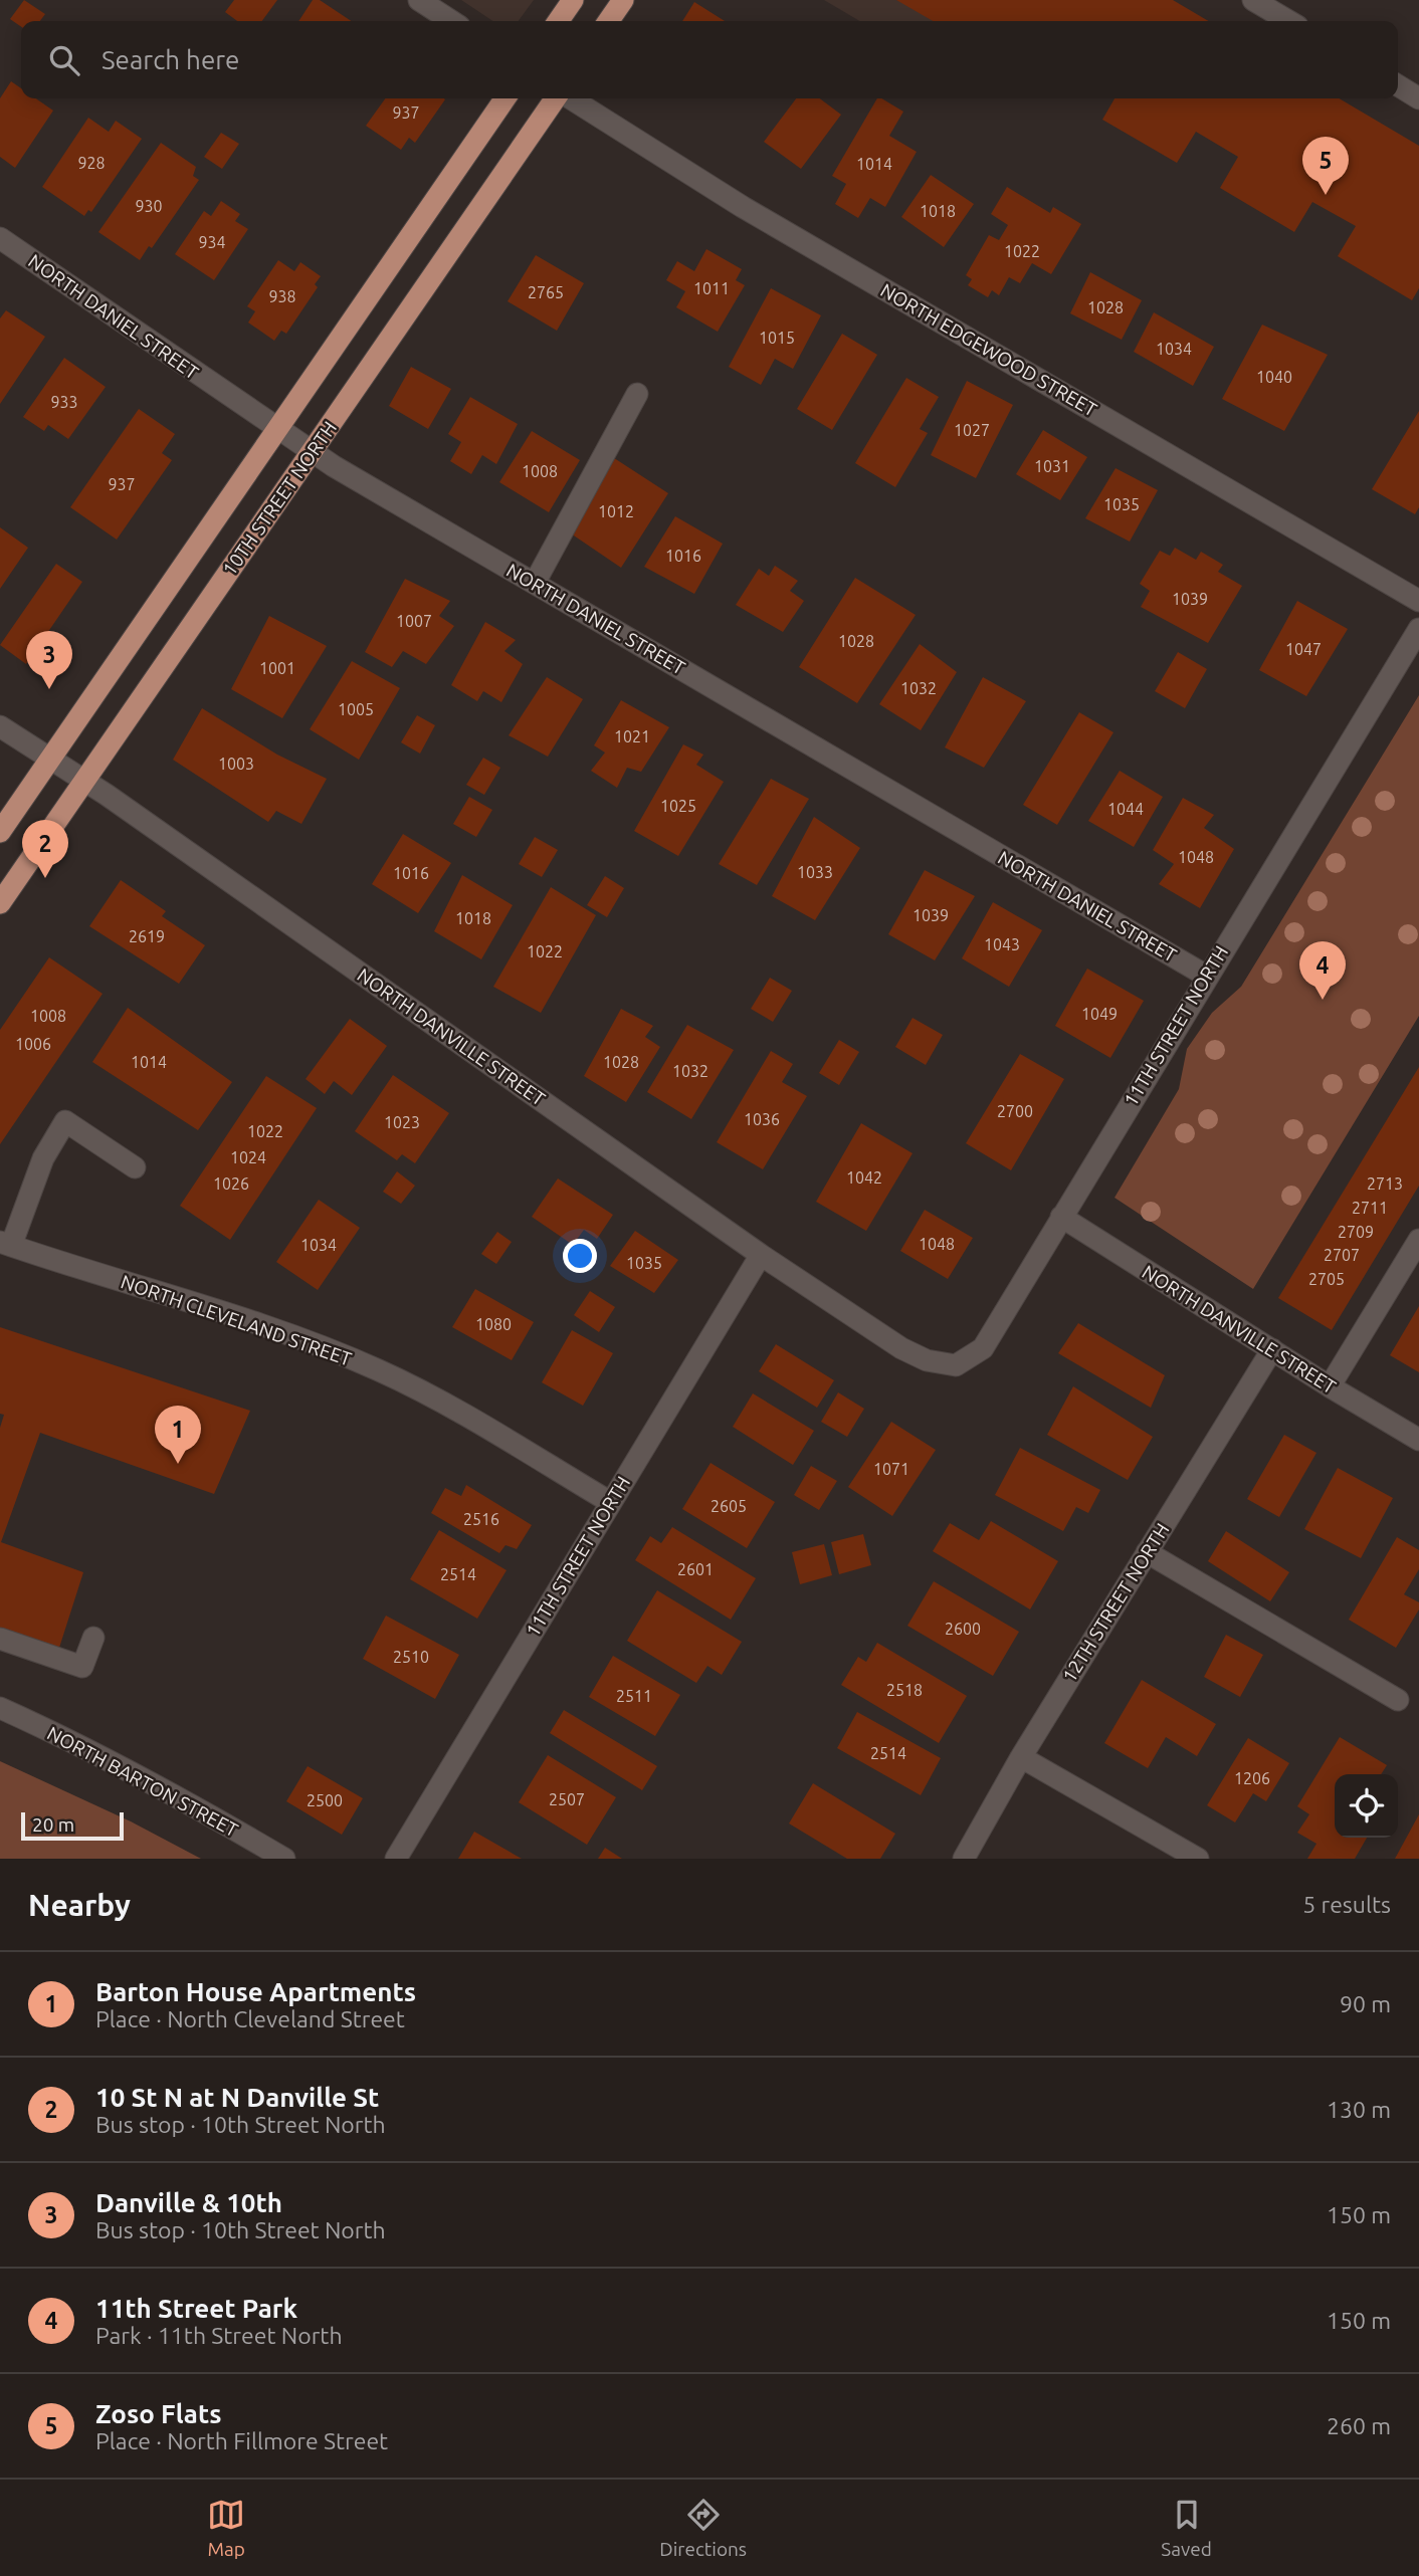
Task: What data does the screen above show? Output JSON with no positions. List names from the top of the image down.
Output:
{
  "streets": {
    "main road": ["10TH STREET NORTH"],
    "street": [
      "NORTH DANIEL STREET",
      "NORTH EDGEWOOD STREET",
      "11TH STREET NORTH",
      "NORTH DANVILLE STREET",
      "NORTH CLEVELAND STREET",
      "12TH STREET NORTH",
      "NORTH BARTON STREET"
    ]
  },
  "crossings": [
    ["NORTH DANIEL STREET", "10TH STREET NORTH"],
    ["NORTH DANIEL STREET", "11TH STREET NORTH"],
    ["10TH STREET NORTH", "NORTH DANVILLE STREET"],
    ["11TH STREET NORTH", "NORTH DANVILLE STREET"],
    ["11TH STREET NORTH", "NORTH CLEVELAND STREET"],
    ["NORTH DANVILLE STREET", "12TH STREET NORTH"]
  ],
  "house_numbers": [
    "937",
    "928",
    "1014",
    "930",
    "1018",
    "934",
    "1022",
    "1011",
    "2765",
    "938",
    "1028",
    "1015",
    "1034",
    "1040",
    "933",
    "1027",
    "1031",
    "1008",
    "937",
    "1035",
    "1012",
    "1016",
    "1039",
    "1007",
    "1028",
    "1047",
    "1001",
    "1032",
    "1005",
    "1021",
    "1003",
    "1025",
    "1044",
    "1048",
    "1033",
    "1016",
    "1039",
    "1018",
    "2619",
    "1043",
    "1022",
    "1049",
    "1008",
    "1006",
    "1014",
    "1028",
    "1032",
    "2700",
    "1036",
    "1023",
    "1022",
    "1024",
    "1042",
    "1026",
    "2713",
    "2711",
    "2709",
    "1048",
    "1034",
    "2707",
    "1035",
    "2705",
    "1080",
    "1071",
    "2605",
    "2516",
    "2601",
    "2514",
    "2600",
    "2510",
    "2518",
    "2511",
    "2514",
    "1206",
    "2507",
    "2500"
  ],
  "scale_bar": "20 m",
  "page": {
    "search": "Search here",
    "pins": [
      "5",
      "3",
      "2",
      "4",
      "1"
    ],
    "scale": "20 m",
    "heading": ["Nearby", "5 results"],
    "list": [
      {
        "mark": "1",
        "name": "Barton House Apartments",
        "note": "Place · North Cleveland Street",
        "value": "90 m"
      },
      {
        "mark": "2",
        "name": "10 St N at N Danville St",
        "note": "Bus stop · 10th Street North",
        "value": "130 m"
      },
      {
        "mark": "3",
        "name": "Danville & 10th",
        "note": "Bus stop · 10th Street North",
        "value": "150 m"
      },
      {
        "mark": "4",
        "name": "11th Street Park",
        "note": "Park · 11th Street North",
        "value": "150 m"
      },
      {
        "mark": "5",
        "name": "Zoso Flats",
        "note": "Place · North Fillmore Street",
        "value": "260 m"
      }
    ],
    "nav": ["Map", "Directions", "Saved"]
  }
}
